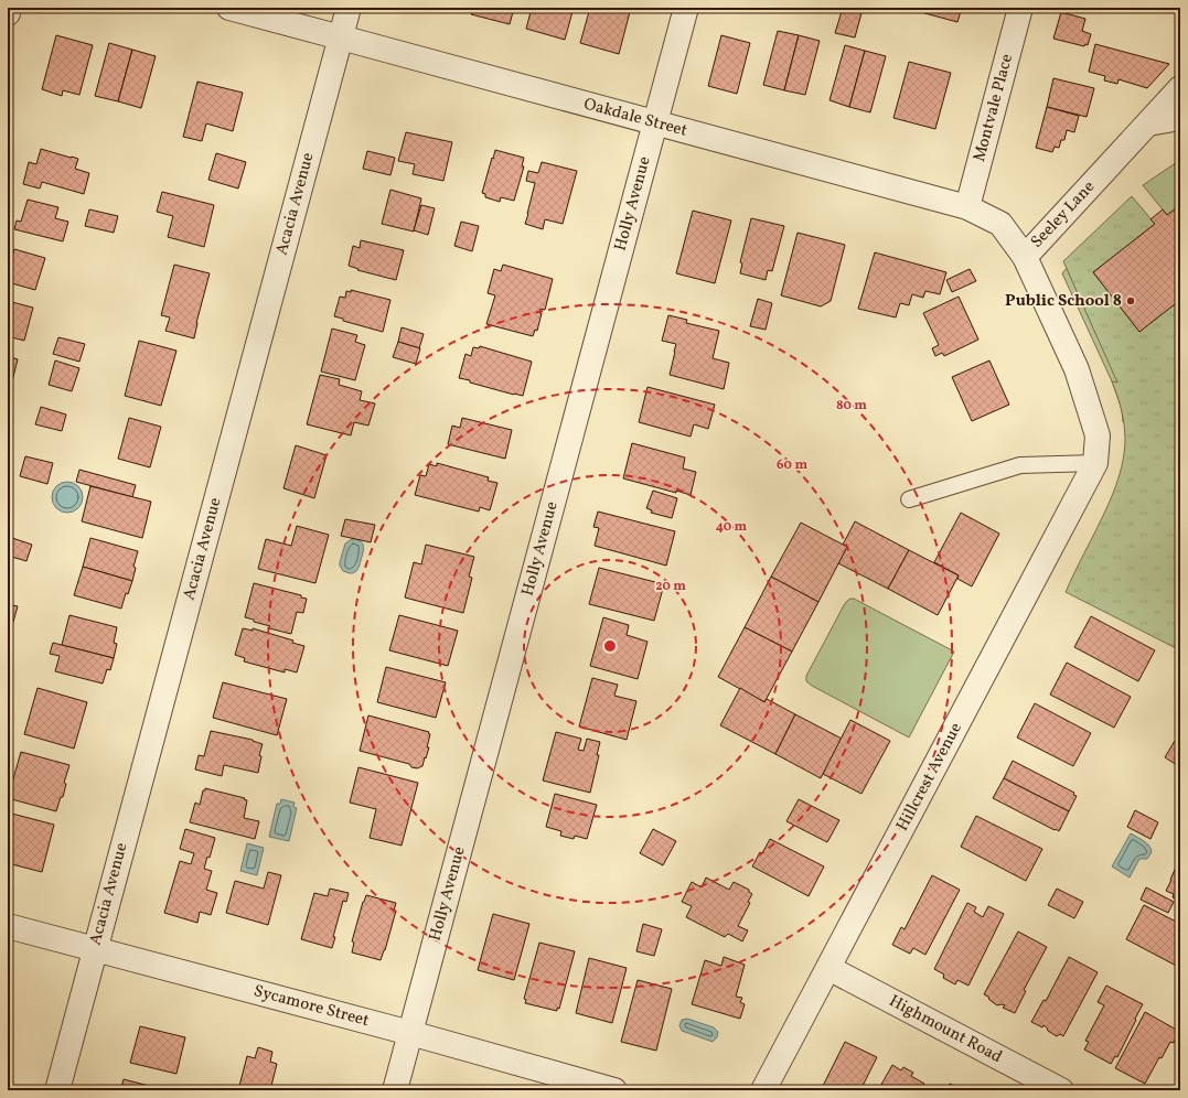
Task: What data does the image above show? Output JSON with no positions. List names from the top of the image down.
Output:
{
  "streets": {
    "street": [
      "Montvale Place",
      "Oakdale Street",
      "Acacia Avenue",
      "Holly Avenue",
      "Seeley Lane",
      "Hillcrest Avenue",
      "Sycamore Street",
      "Highmount Road"
    ]
  },
  "crossings": [
    ["Montvale Place", "Oakdale Street"],
    ["Oakdale Street", "Acacia Avenue"],
    ["Oakdale Street", "Holly Avenue"],
    ["Oakdale Street", "Seeley Lane"],
    ["Acacia Avenue", "Sycamore Street"],
    ["Holly Avenue", "Sycamore Street"],
    ["Seeley Lane", "Hillcrest Avenue"],
    ["Hillcrest Avenue", "Highmount Road"]
  ],
  "places": ["Public School 8"],
  "rings": [
    "80 m",
    "60 m",
    "40 m",
    "20 m"
  ]
}
